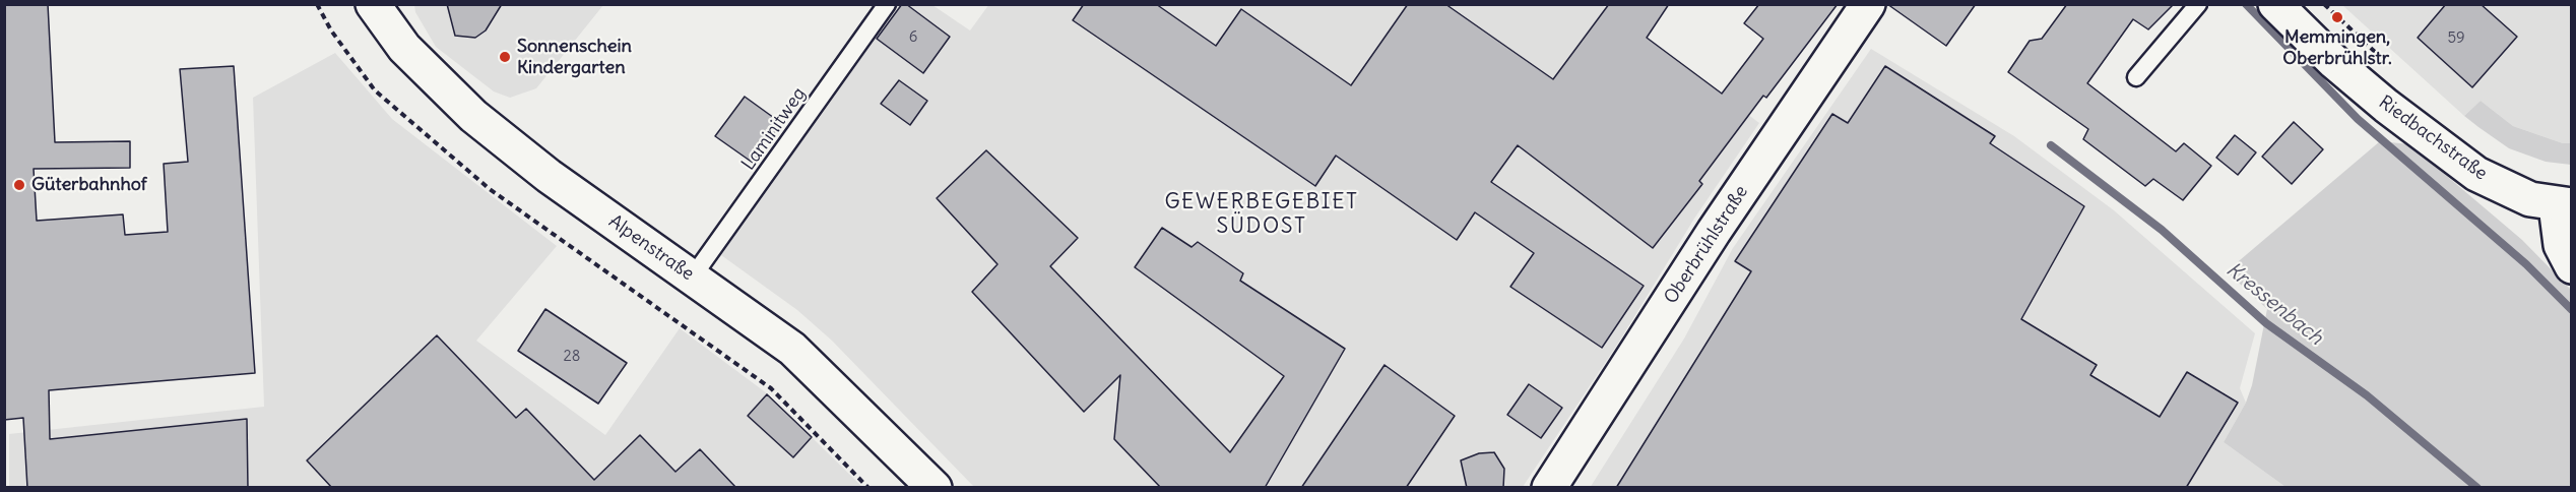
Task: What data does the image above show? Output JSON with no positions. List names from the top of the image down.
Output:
{
  "streets": {
    "street": ["Riedbachstraße", "Oberbrühlstraße", "Alpenstraße"],
    "lane": ["Laminitweg"]
  },
  "crossings": [
    ["Laminitweg", "Alpenstraße"]
  ],
  "districts": ["GEWERBEGEBIET SÜDOST"],
  "water": ["Kressenbach"],
  "places": ["Memmingen, Oberbrühlstr.", "Sonnenschein Kindergarten", "Güterbahnhof"],
  "house_numbers": ["6", "59", "28"]
}
